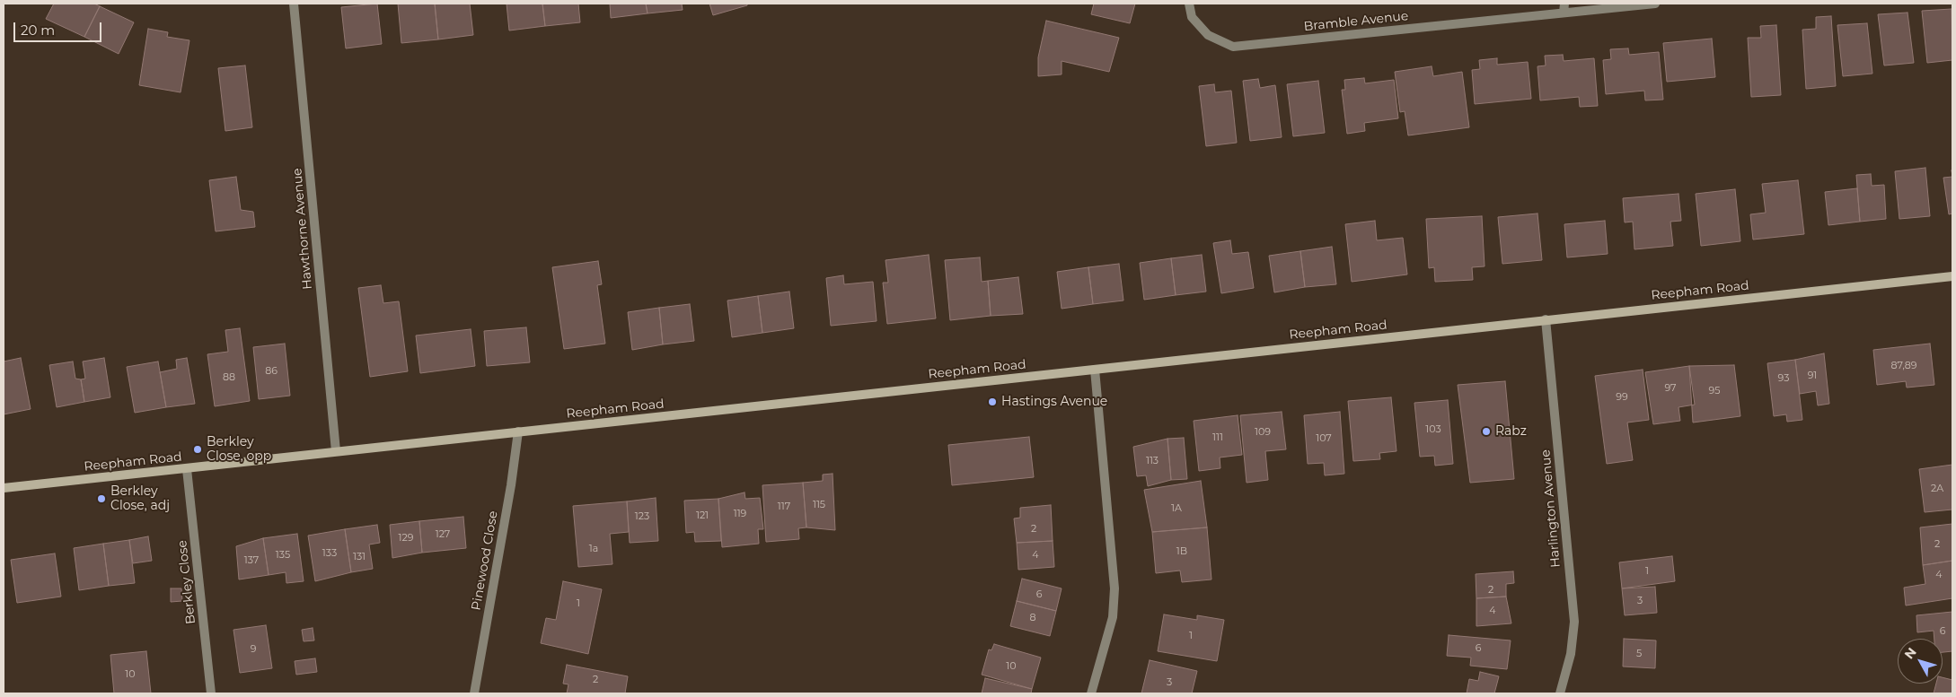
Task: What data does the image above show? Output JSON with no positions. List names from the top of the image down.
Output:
{
  "streets": {
    "street": [
      "Bramble Avenue",
      "Hawthorne Avenue",
      "Reepham Road",
      "Harlington Avenue",
      "Pinewood Close",
      "Berkley Close"
    ]
  },
  "crossings": [
    ["Hawthorne Avenue", "Reepham Road"],
    ["Reepham Road", "Harlington Avenue"],
    ["Reepham Road", "Pinewood Close"],
    ["Reepham Road", "Berkley Close"]
  ],
  "places": [
    "Hastings Avenue",
    "Rabz",
    "Berkley Close, opp",
    "Berkley Close, adj"
  ],
  "house_numbers": [
    "87,89",
    "86",
    "91",
    "88",
    "93",
    "97",
    "95",
    "99",
    "103",
    "109",
    "111",
    "107",
    "113",
    "2A",
    "115",
    "117",
    "1A",
    "119",
    "121",
    "123",
    "2",
    "127",
    "129",
    "2",
    "1a",
    "1B",
    "133",
    "135",
    "4",
    "131",
    "137",
    "1",
    "4",
    "2",
    "6",
    "3",
    "1",
    "4",
    "8",
    "6",
    "1",
    "6",
    "9",
    "5",
    "10",
    "10",
    "2",
    "3"
  ],
  "scale_bar": "20 m",
  "north": "top left"
}
